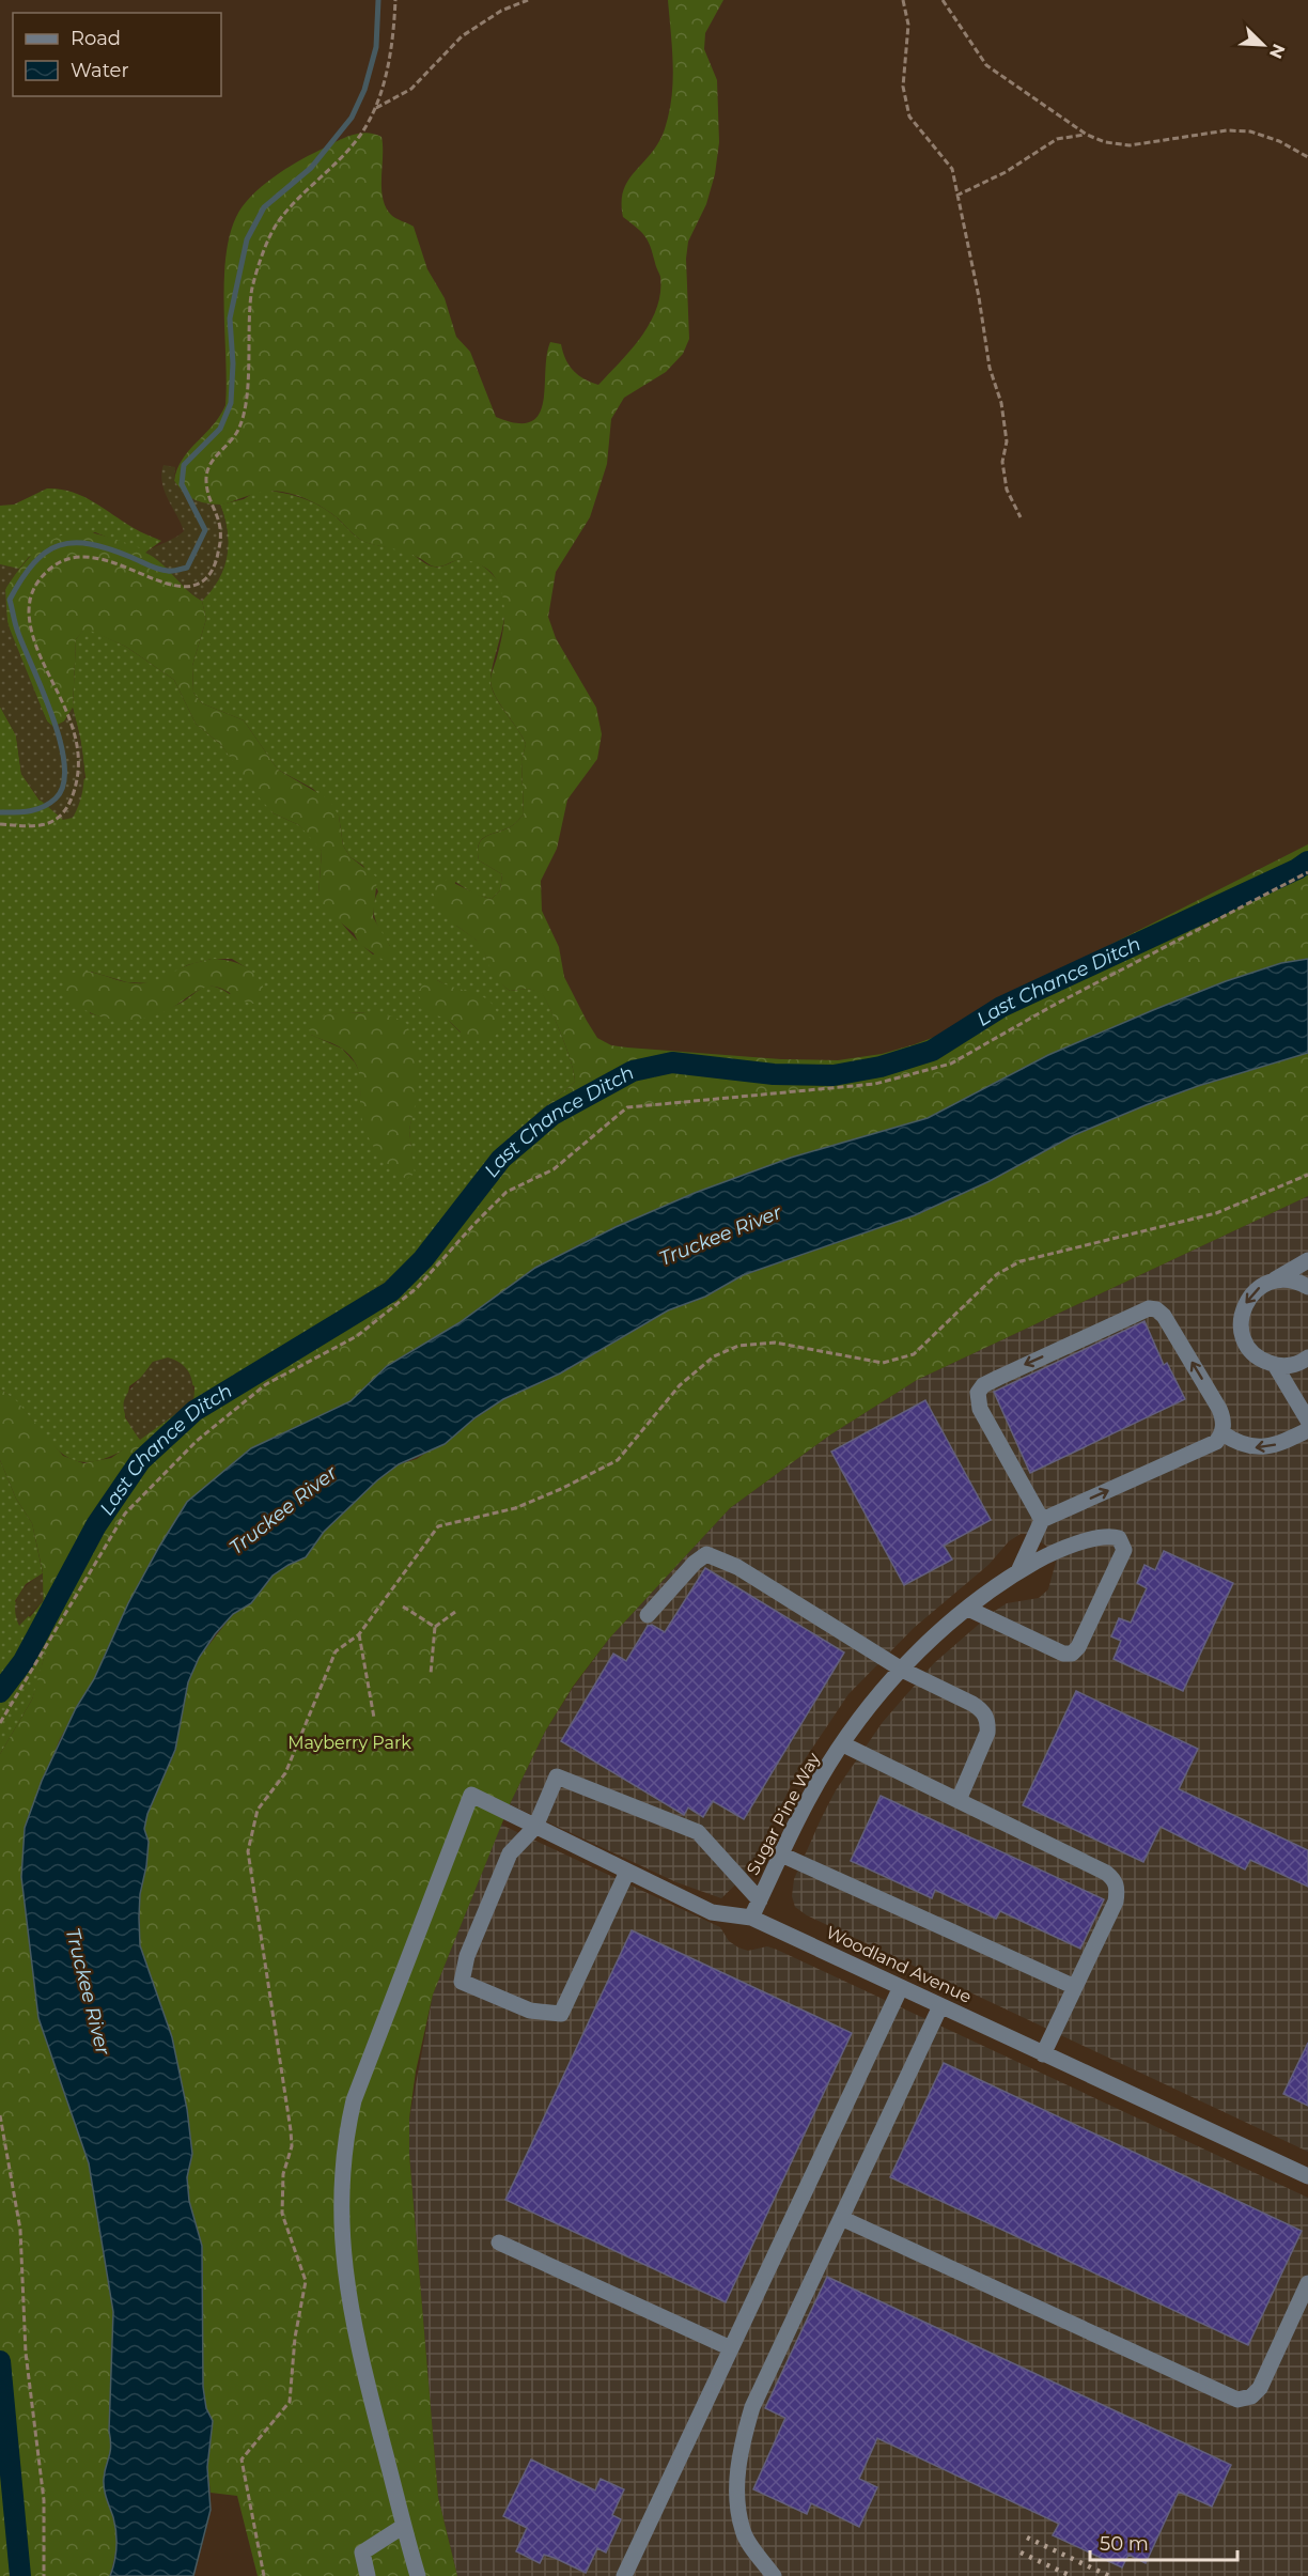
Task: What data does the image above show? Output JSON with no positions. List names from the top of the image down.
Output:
{
  "streets": {
    "street": ["Sugar Pine Way", "Woodland Avenue"]
  },
  "crossings": [
    ["Sugar Pine Way", "Woodland Avenue"]
  ],
  "water": ["Last Chance Ditch", "Truckee River"],
  "parks": ["Mayberry Park"],
  "legend": ["Road", "Water"],
  "scale_bar": "50 m",
  "north": "bottom right"
}
